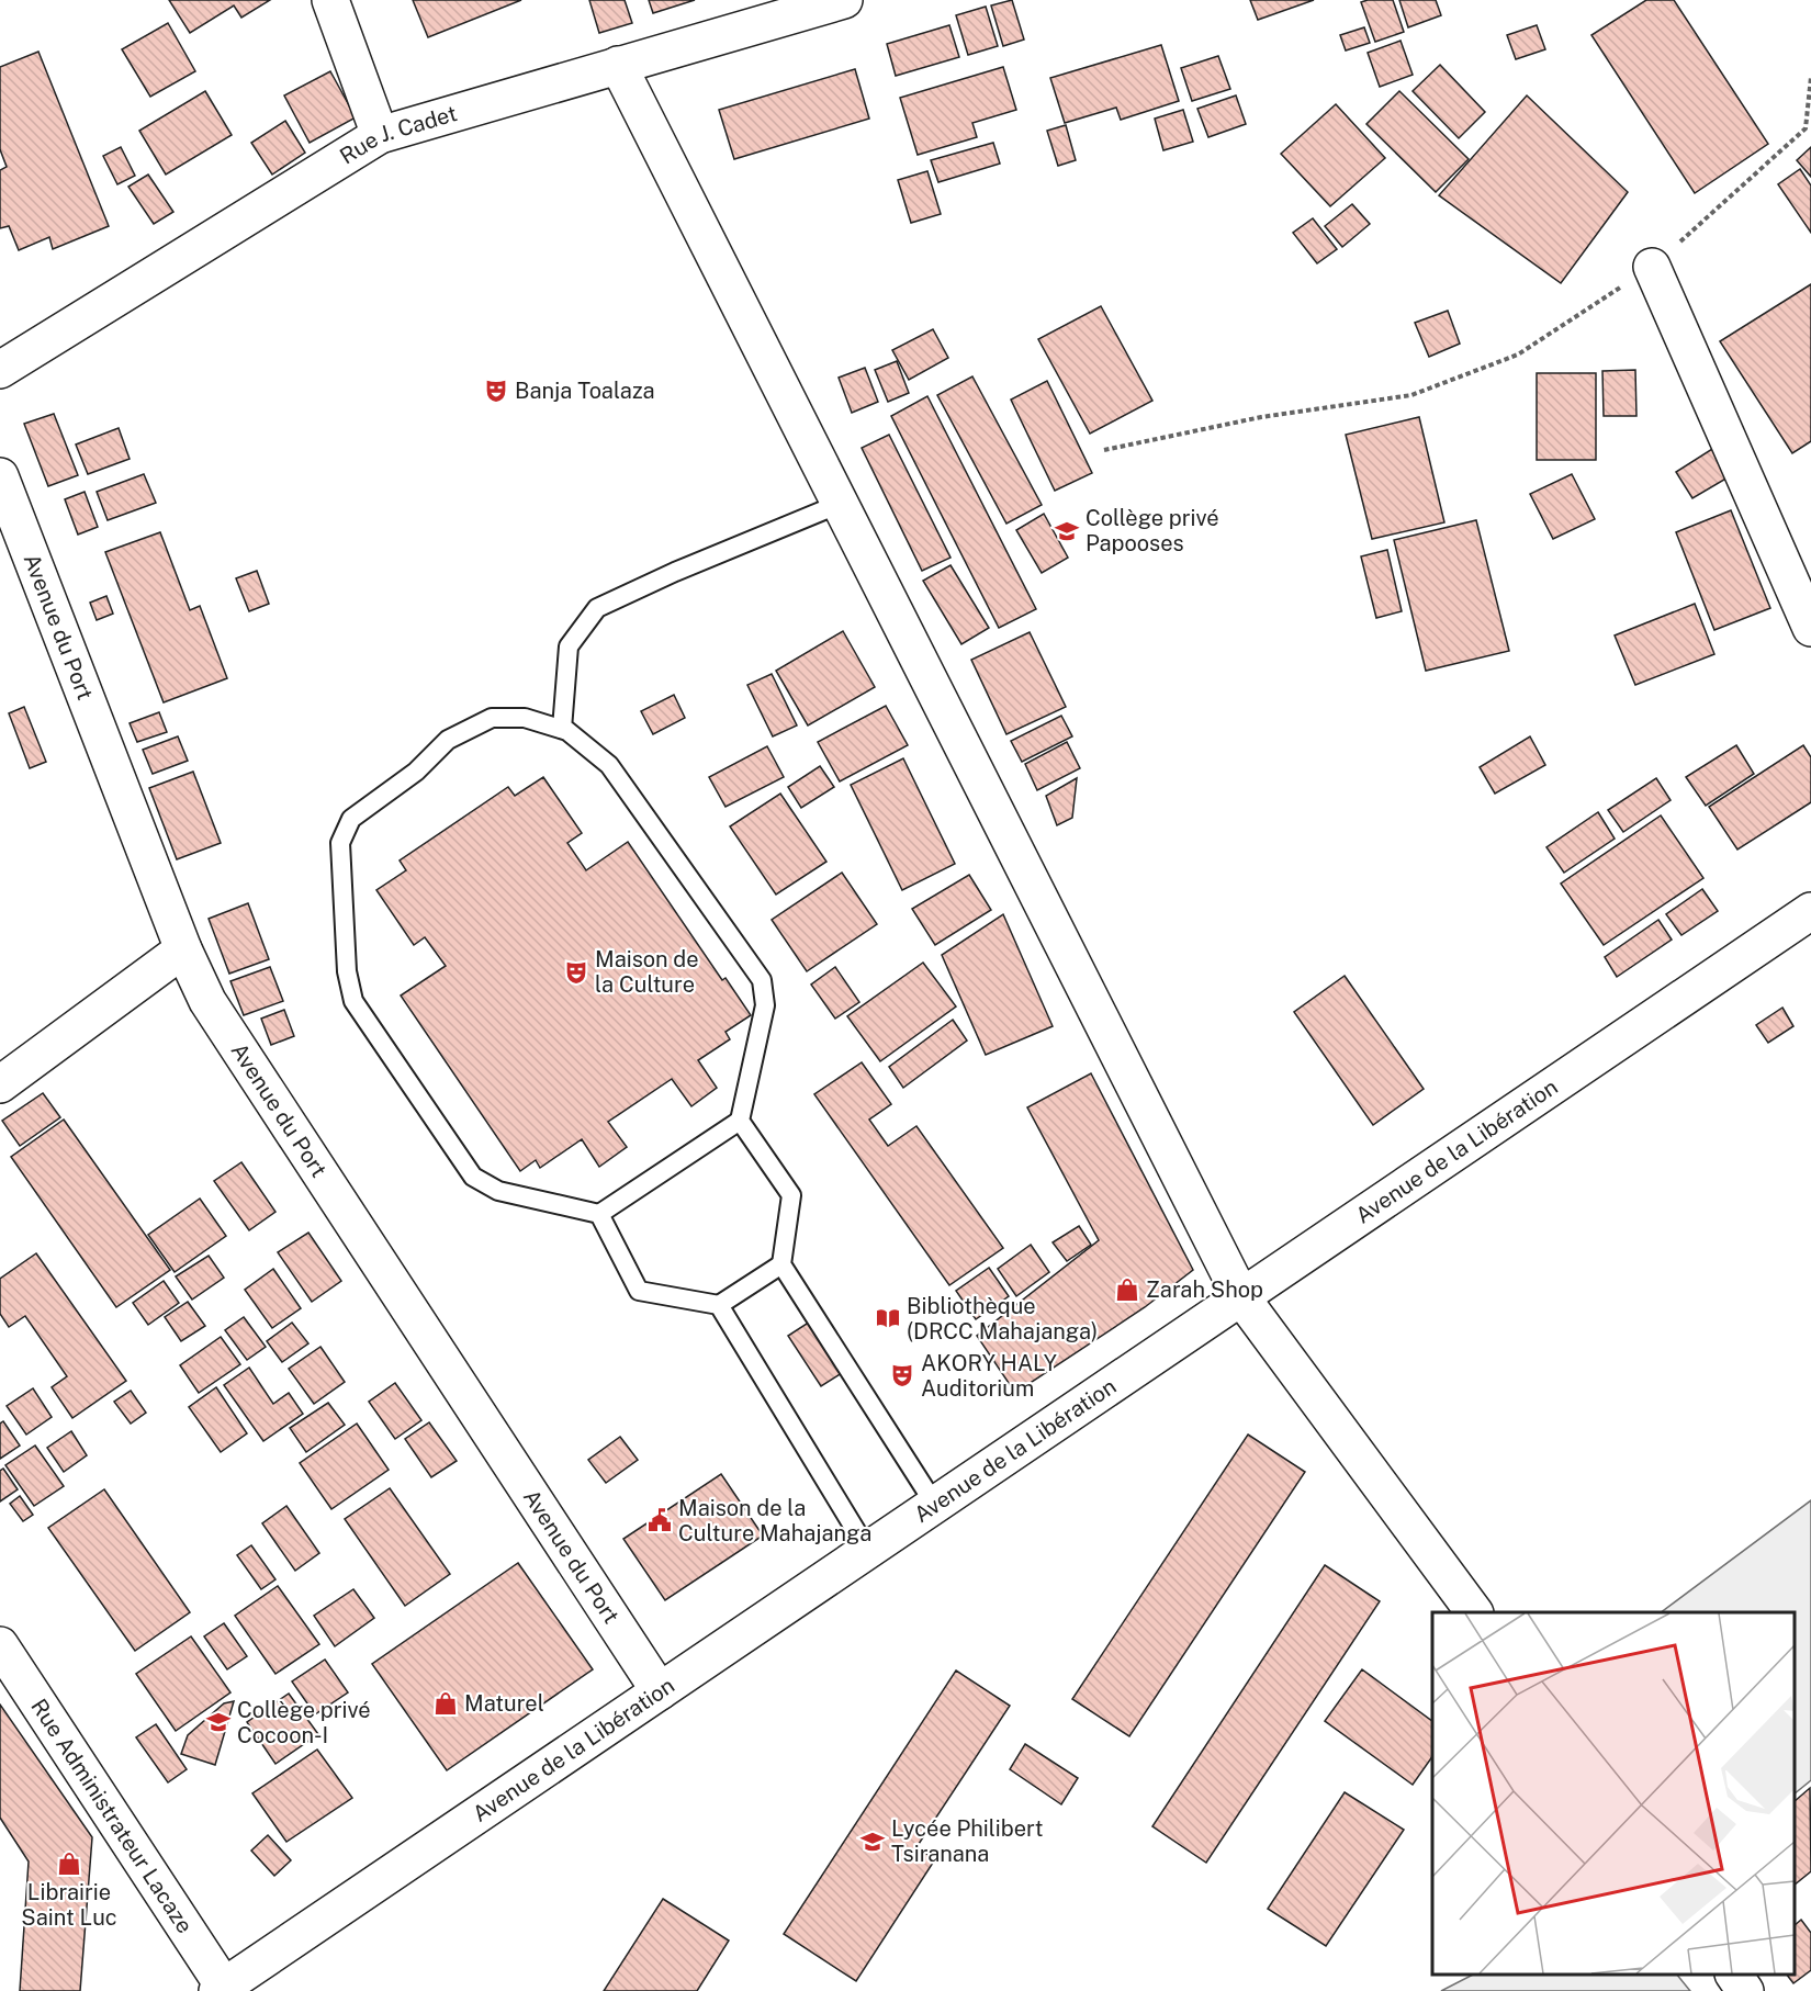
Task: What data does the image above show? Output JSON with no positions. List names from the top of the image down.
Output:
{
  "streets": {
    "street": [
      "Rue J. Cadet",
      "Avenue du Port",
      "Avenue de la Libération",
      "Rue Administrateur Lacaze"
    ]
  },
  "crossings": [
    ["Avenue du Port", "Avenue de la Libération"],
    ["Avenue de la Libération", "Rue Administrateur Lacaze"]
  ],
  "places": {
    "theatre": ["Banja Toalaza", "Maison de la Culture", "AKORY HALY Auditorium"],
    "school or university": ["Collège privé Papooses", "Collège privé Cocoon-I", "Lycée Philibert Tsiranana"],
    "shop": ["Zarah Shop", "Maturel", "Librairie Saint Luc"],
    "library": ["Bibliothèque (DRCC Mahajanga)"],
    "public building": ["Maison de la Culture Mahajanga"]
  }
}
